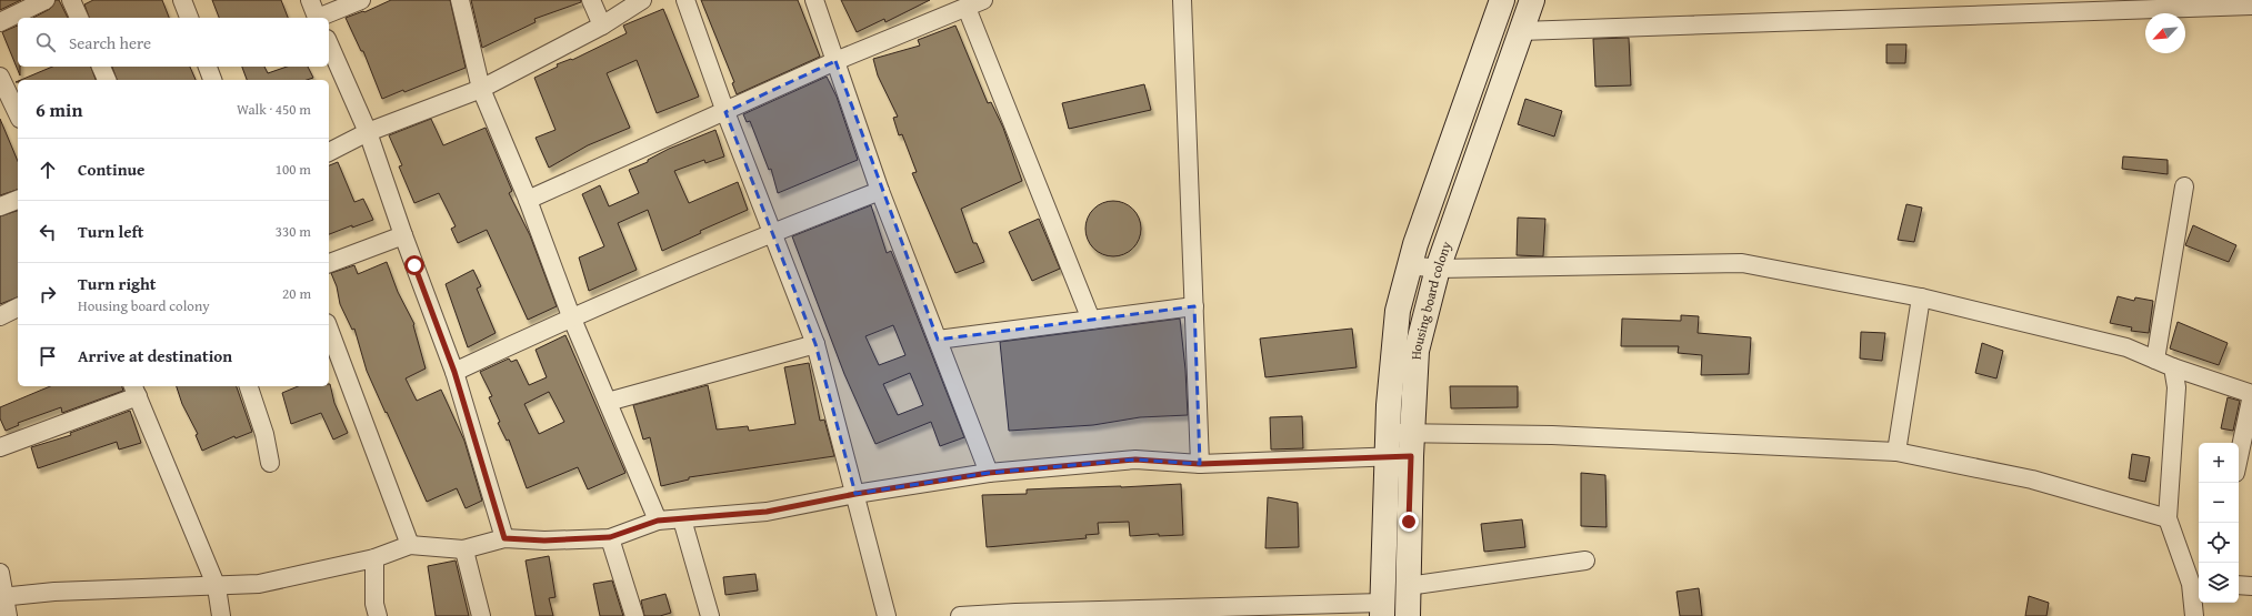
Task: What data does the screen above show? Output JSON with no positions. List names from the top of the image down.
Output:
{
  "streets": {
    "street": ["Housing board colony"]
  },
  "north": "bottom left",
  "page": {
    "search": "Search here",
    "heading": ["6 min", "Walk · 450 m"],
    "list": [
      ["Continue", "100 m"],
      ["Turn left", "330 m"],
      ["Turn right", "Housing board colony", "20 m"],
      "Arrive at destination"
    ],
    "map_buttons": ["+", "−"]
  }
}
